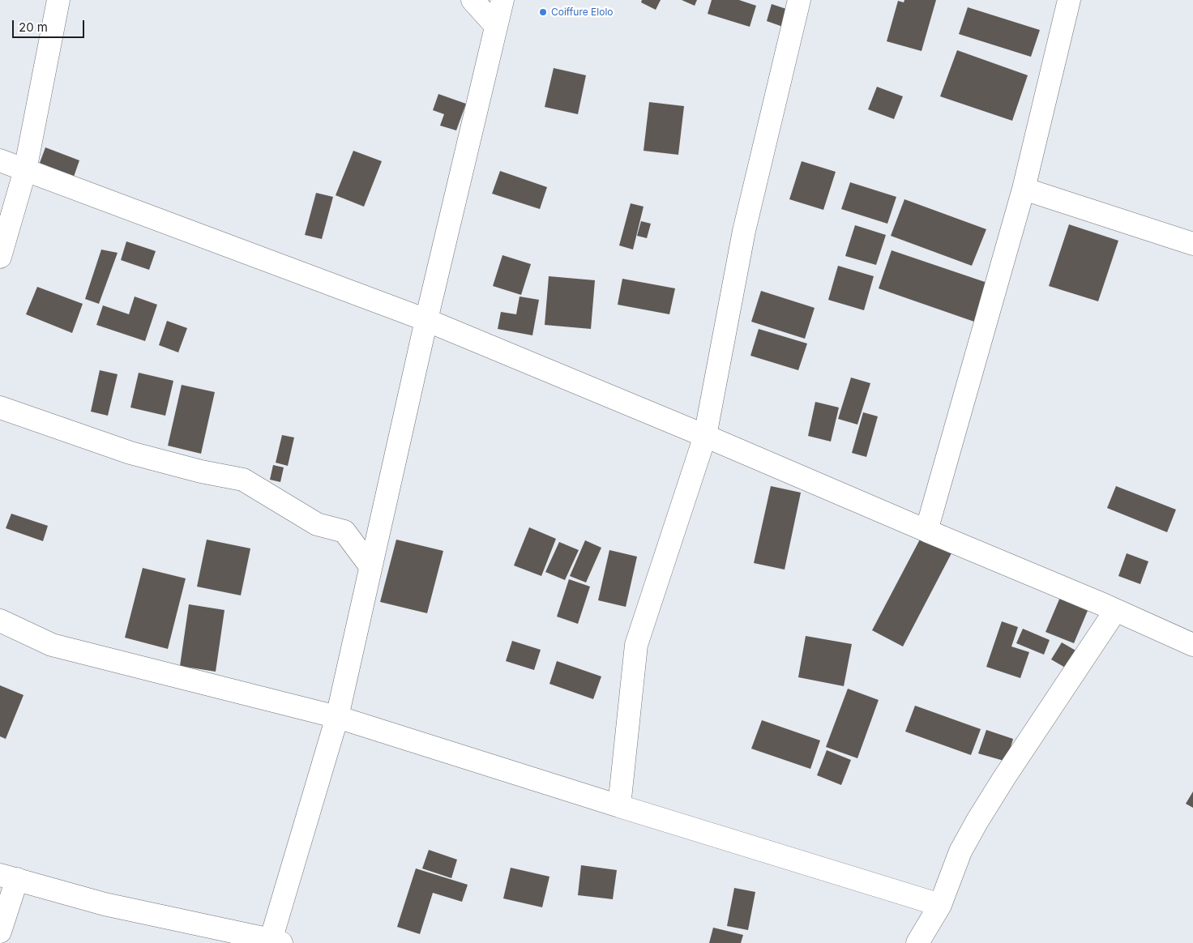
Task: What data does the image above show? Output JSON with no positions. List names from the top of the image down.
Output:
{
  "places": ["Coiffure Elolo"],
  "scale_bar": "20 m"
}
